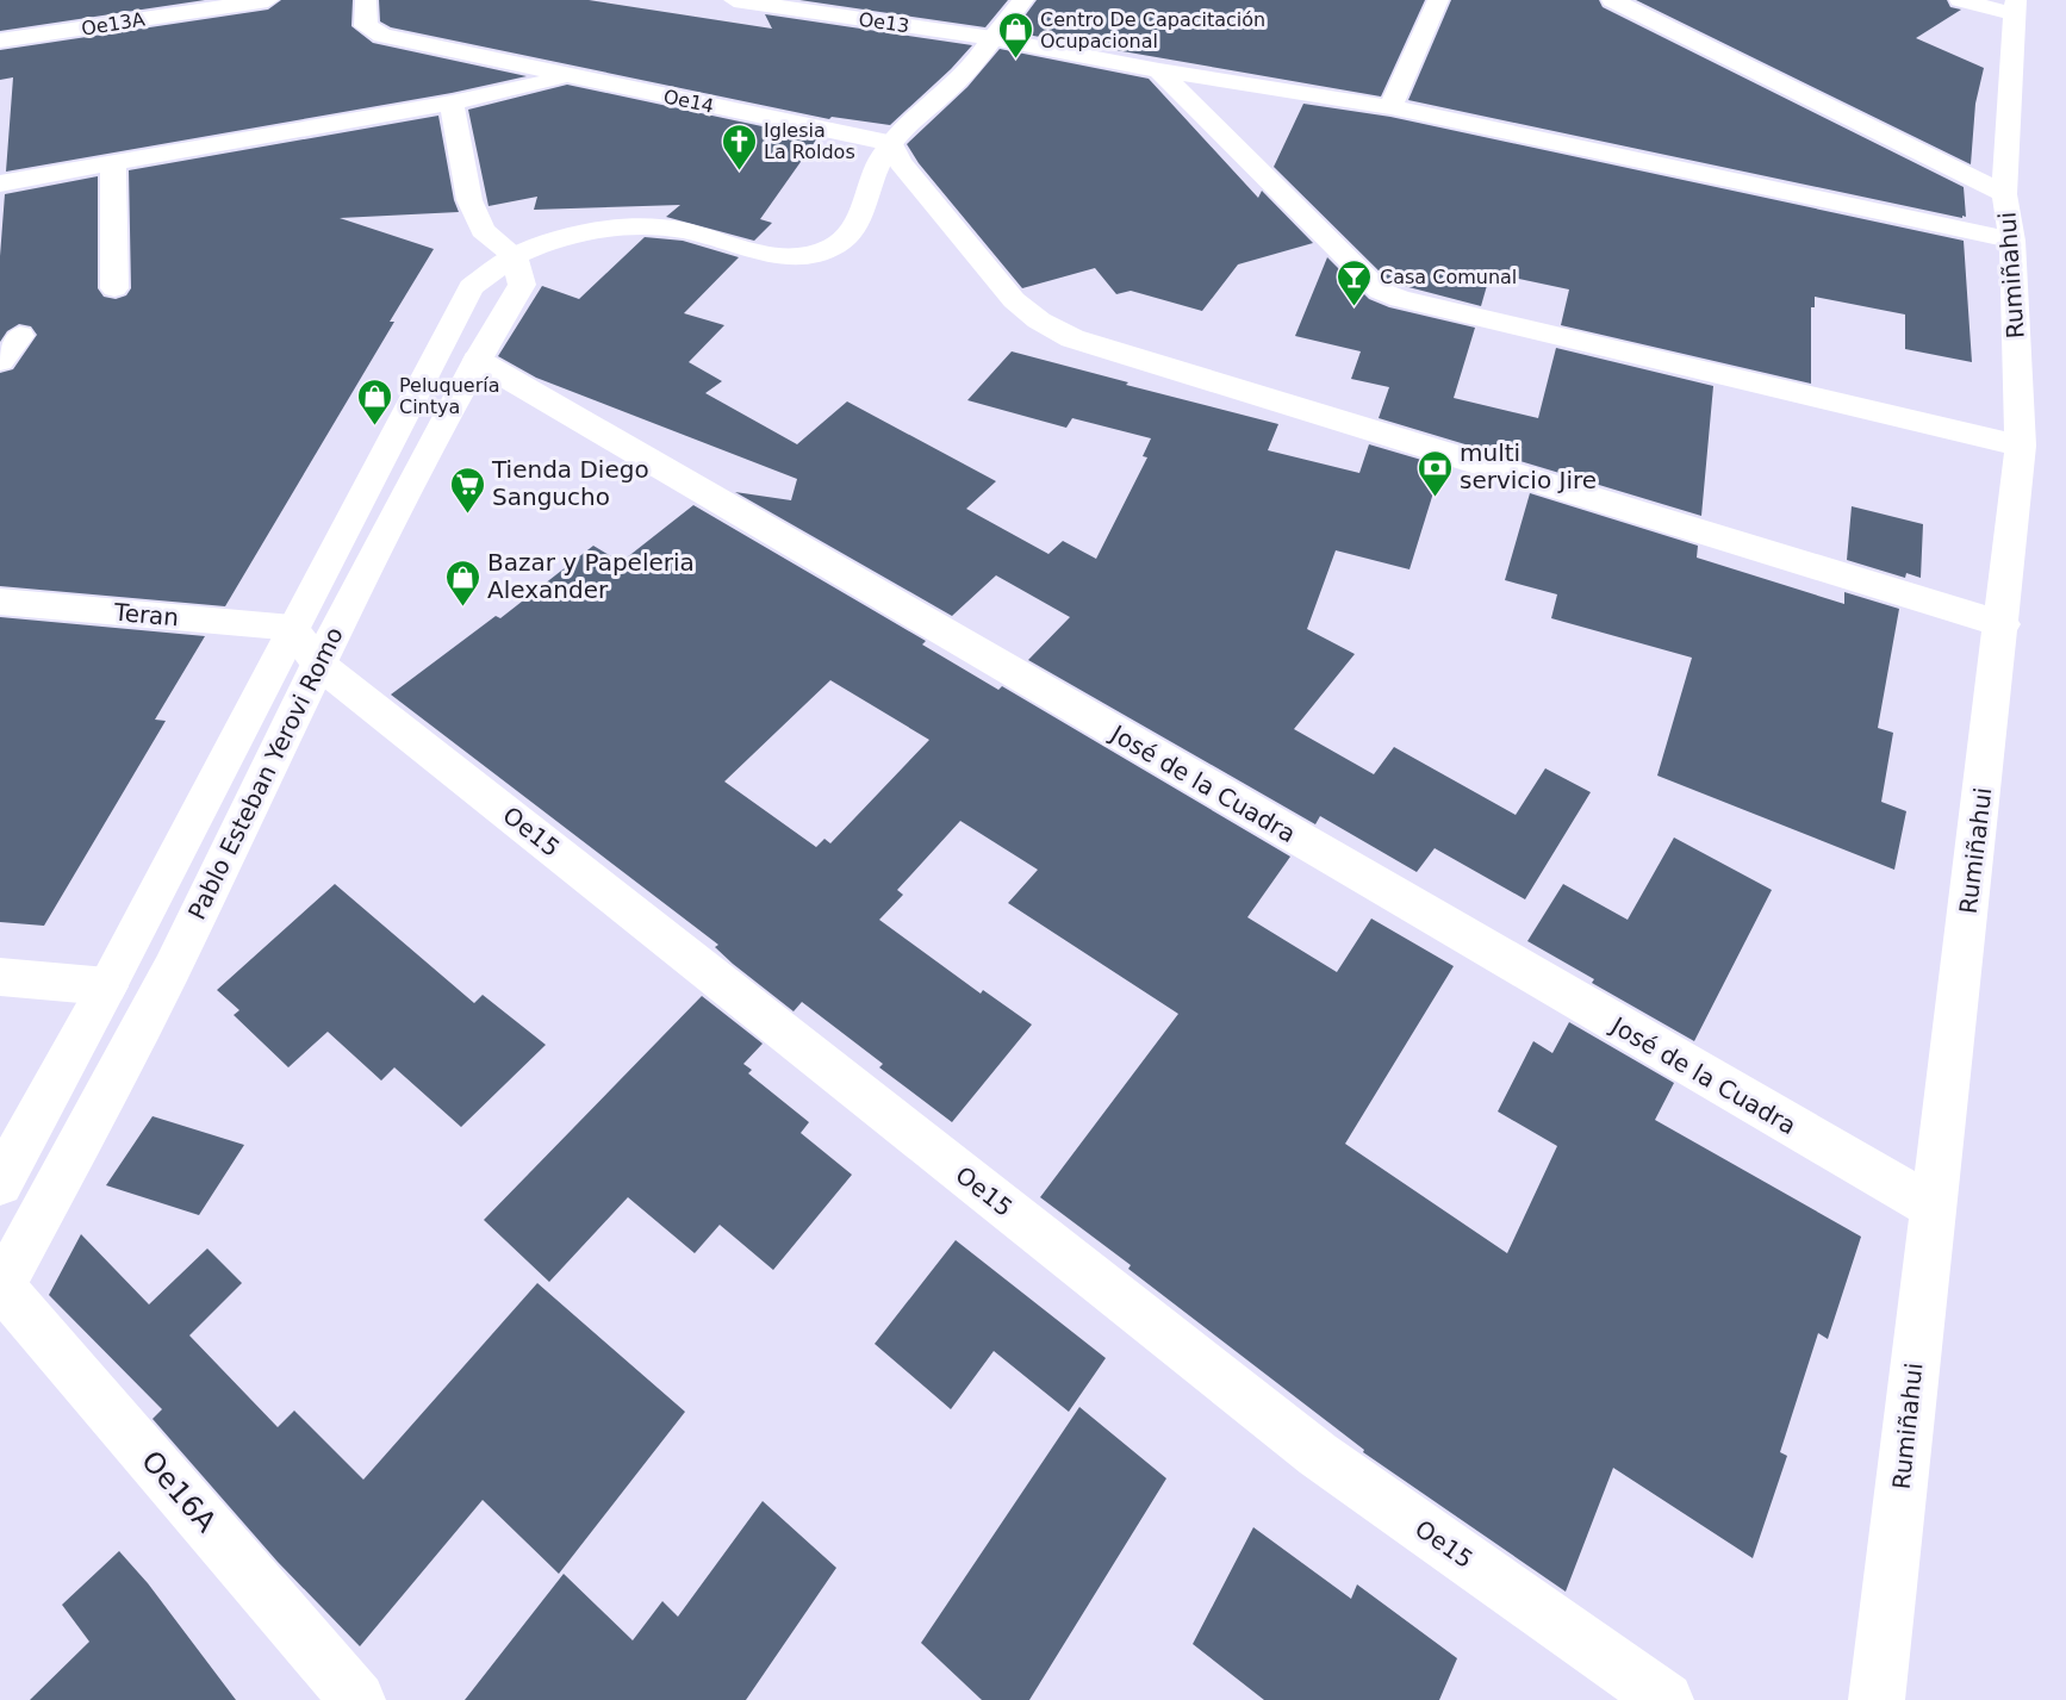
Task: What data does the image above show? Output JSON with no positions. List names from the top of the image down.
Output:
{
  "streets": {
    "street": [
      "Oe13",
      "Oe13A",
      "Oe14",
      "Rumiñahui",
      "Teran",
      "Pablo Esteban Yerovi Romo",
      "José de la Cuadra",
      "Oe15",
      "Oe16A"
    ]
  },
  "crossings": [
    ["Oe13", "Rumiñahui"],
    ["Oe13", "Pablo Esteban Yerovi Romo"],
    ["Oe14", "Pablo Esteban Yerovi Romo"],
    ["Rumiñahui", "José de la Cuadra"],
    ["Teran", "Pablo Esteban Yerovi Romo"],
    ["Teran", "Oe15"],
    ["Pablo Esteban Yerovi Romo", "José de la Cuadra"],
    ["Pablo Esteban Yerovi Romo", "Oe15"],
    ["Pablo Esteban Yerovi Romo", "Oe16A"]
  ],
  "places": {
    "shop": ["Centro De Capacitación Ocupacional", "Peluquería Cintya", "Bazar y Papeleria Alexander"],
    "church": ["Iglesia La Roldos"],
    "bar": ["Casa Comunal"],
    "bank": ["multi servicio Jire"],
    "supermarket": ["Tienda Diego Sangucho"]
  }
}
